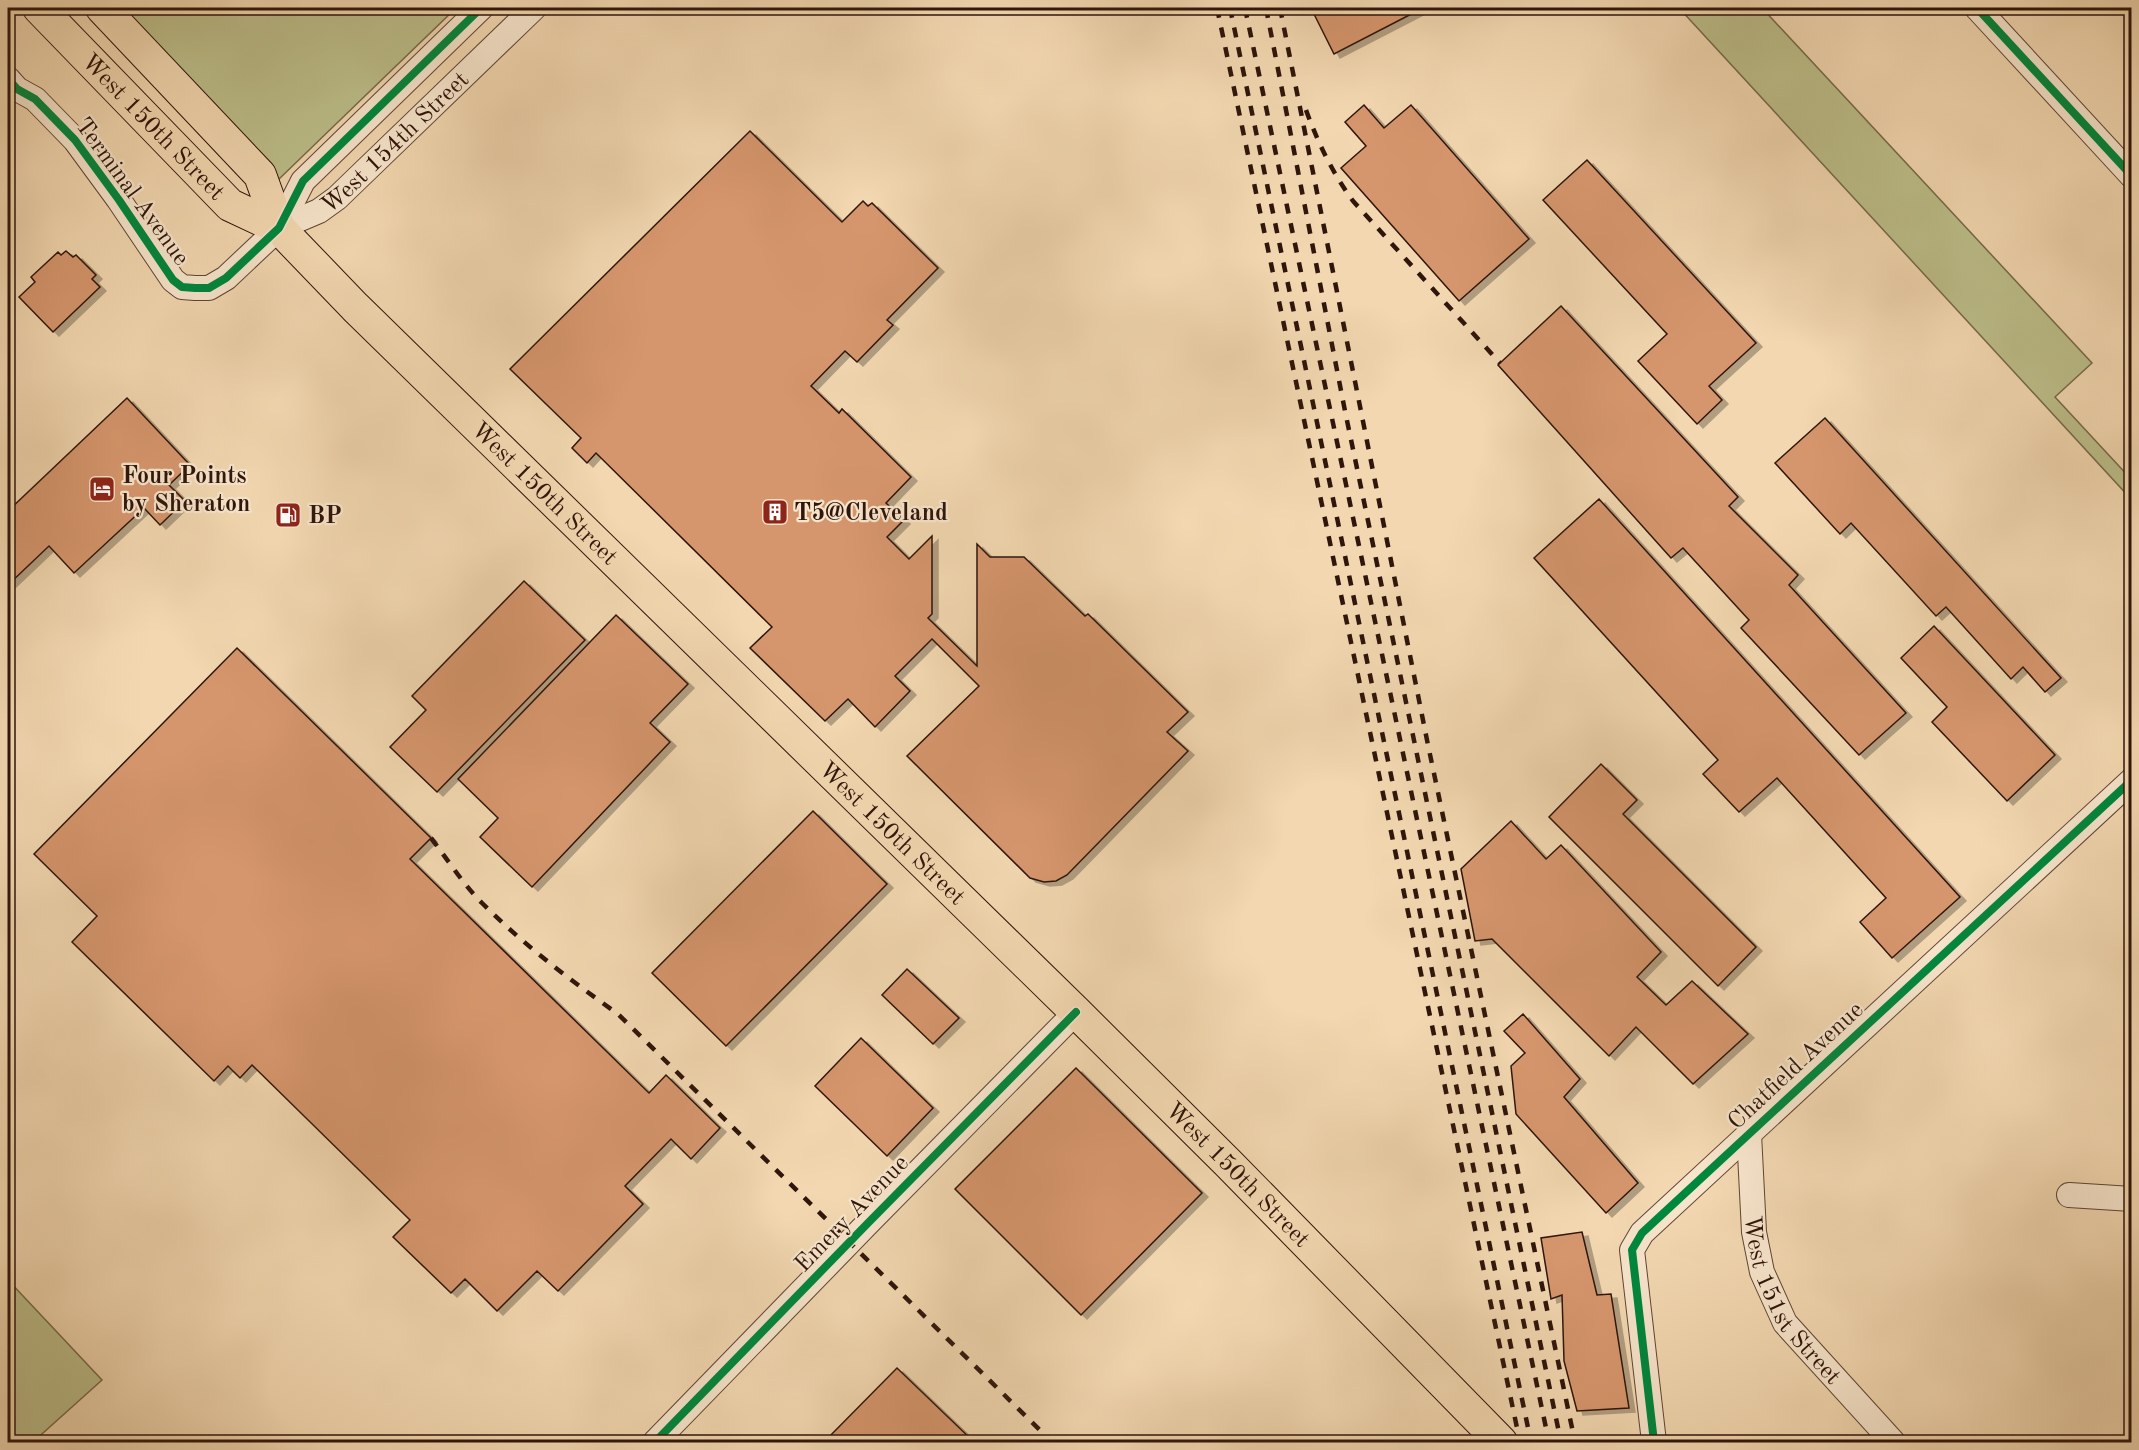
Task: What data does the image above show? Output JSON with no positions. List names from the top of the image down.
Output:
{
  "streets": {
    "main road": ["West 150th Street"],
    "street": [
      "West 154th Street",
      "Terminal Avenue",
      "Chatfield Avenue",
      "Emery Avenue",
      "West 151st Street"
    ]
  },
  "crossings": [
    ["West 150th Street", "West 154th Street"],
    ["West 150th Street", "Terminal Avenue"],
    ["West 150th Street", "Emery Avenue"],
    ["West 154th Street", "Terminal Avenue"],
    ["Chatfield Avenue", "West 151st Street"]
  ],
  "places": {
    "hotel": ["Four Points by Sheraton"],
    "building": ["T5@Cleveland"],
    "fuel station": ["BP"]
  }
}
